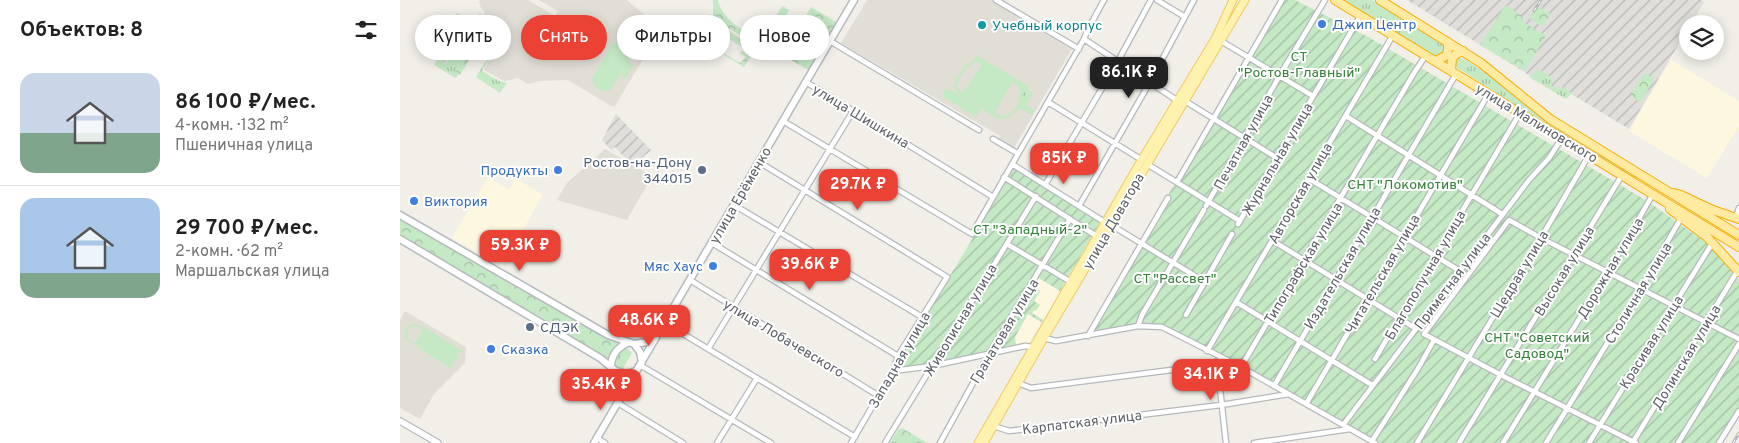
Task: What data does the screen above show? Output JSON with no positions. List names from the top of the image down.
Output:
{
  "streets": {
    "highway": ["улица Малиновского"],
    "main road": ["улица Ерёменко", "улица Доватора"],
    "street": [
      "улица Шишкина",
      "Печатная улица",
      "Журнальная улица",
      "Авторская улица",
      "Типографская улица",
      "Издательская улица",
      "Дорожная улица",
      "Высокая улица",
      "Читательская улица",
      "Щедрая улица",
      "Благополучная улица",
      "Приметная улица",
      "Столичная улица",
      "Живописная улица",
      "Гранатовая улица",
      "улица Лобачевского",
      "Красивая улица",
      "Долинская улица",
      "Западная улица",
      "Карпатская улица"
    ]
  },
  "crossings": [
    ["улица Шишкина", "улица Ерёменко"],
    ["улица Малиновского", "Журнальная улица"],
    ["улица Малиновского", "Авторская улица"],
    ["улица Малиновского", "Типографская улица"],
    ["улица Малиновского", "Издательская улица"],
    ["улица Малиновского", "Дорожная улица"],
    ["улица Малиновского", "Высокая улица"],
    ["улица Малиновского", "Читательская улица"],
    ["улица Малиновского", "Щедрая улица"],
    ["улица Малиновского", "Благополучная улица"],
    ["улица Малиновского", "Приметная улица"],
    ["Печатная улица", "Журнальная улица"],
    ["улица Ерёменко", "улица Лобачевского"],
    ["улица Доватора", "Карпатская улица"],
    ["улица Лобачевского", "Западная улица"]
  ],
  "parks": [
    "СТ \"Ростов-Главный\"",
    "СНТ \"Локомотив\"",
    "СТ \"Западный-2\"",
    "СТ \"Рассвет\"",
    "СНТ \"Советский Садовод\""
  ],
  "places": [
    "Джип Центр",
    "Учебный корпус",
    "Продукты",
    "Ростов-на-Дону 344015",
    "Виктория",
    "Мяс Хаус",
    "СДЭК",
    "Сказка"
  ],
  "page": {
    "heading": "Объектов: 8",
    "chip": [
      "Купить",
      "Снять",
      "Фильтры",
      "Новое"
    ],
    "price": [
      "86.1K ₽",
      "85K ₽",
      "29.7K ₽",
      "59.3K ₽",
      "39.6K ₽",
      "48.6K ₽",
      "34.1K ₽",
      "35.4K ₽"
    ],
    "list": [
      {
        "name": "86 100 ₽/мес.",
        "note": "4-комн. · 132 m² · Пшеничная улица"
      },
      {
        "name": "29 700 ₽/мес.",
        "note": "2-комн. · 62 m² · Маршальская улица"
      }
    ]
  }
}
